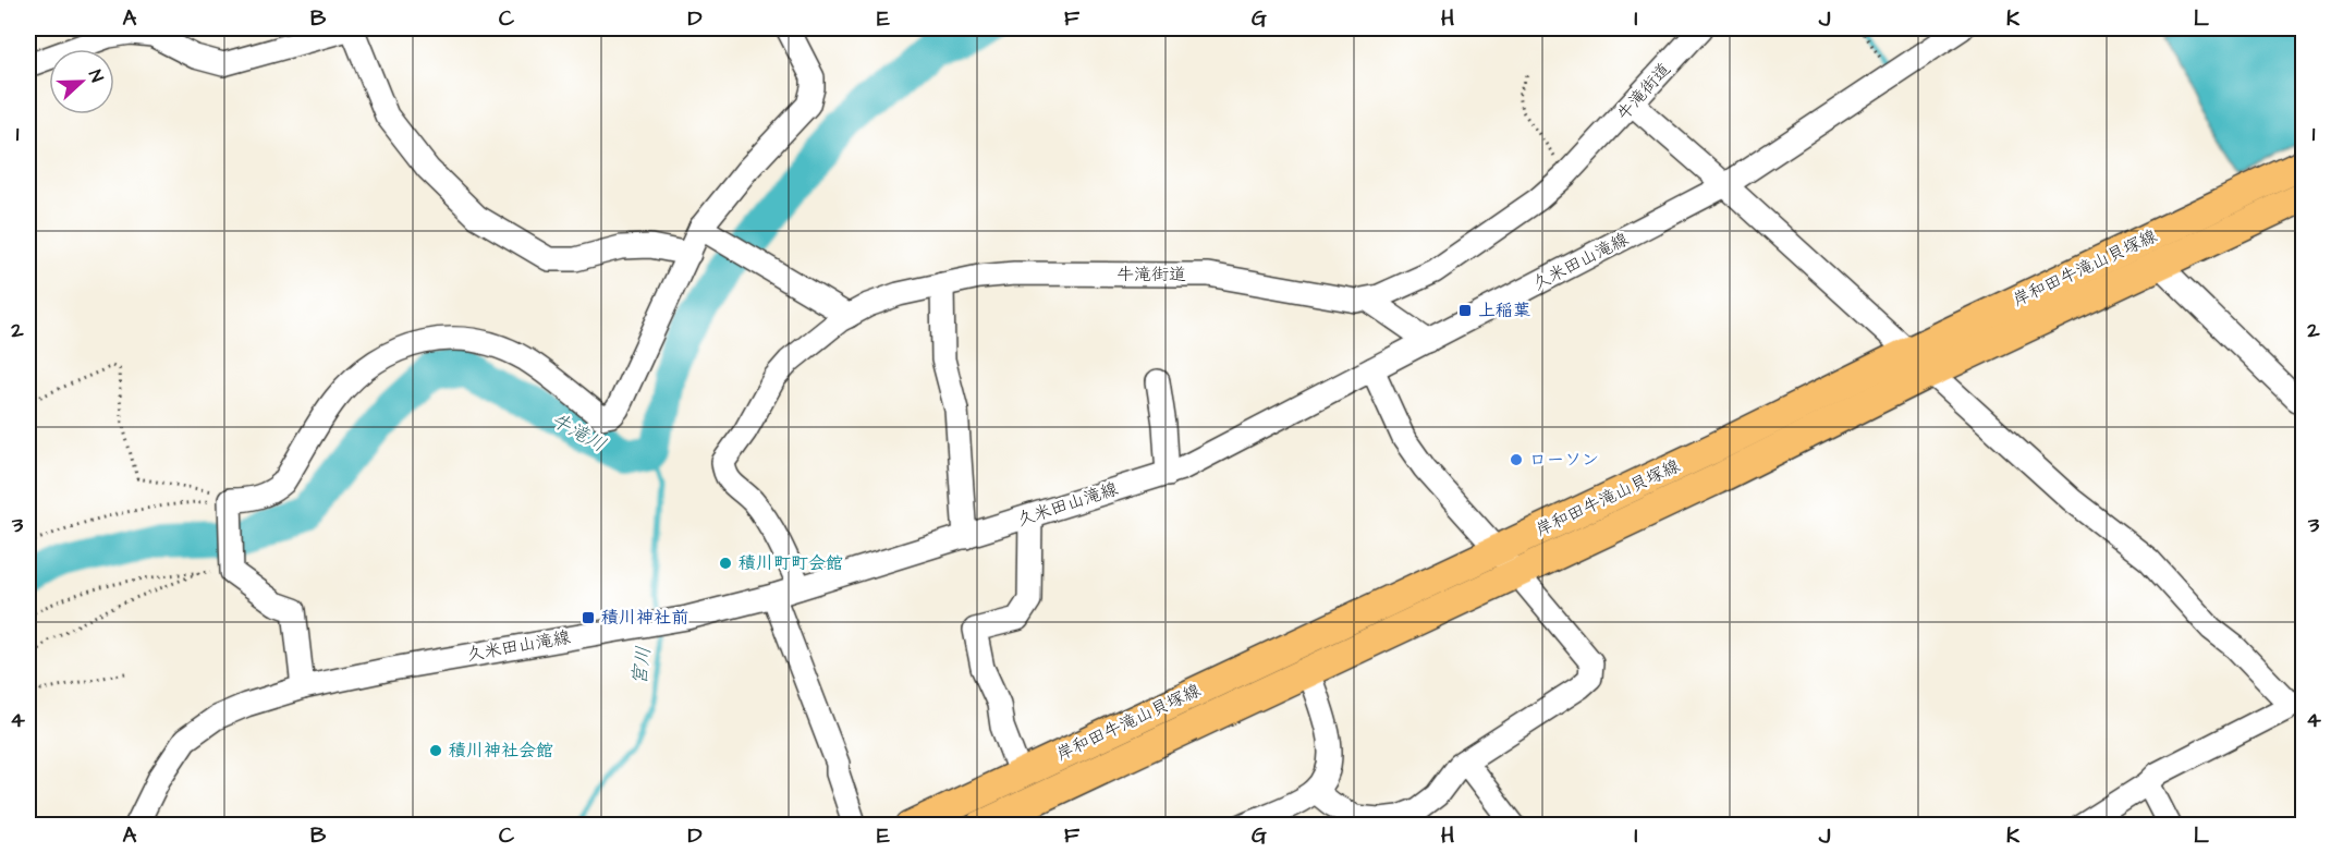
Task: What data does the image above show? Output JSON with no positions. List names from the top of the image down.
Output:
{
  "streets": {
    "main road": ["岸和田牛滝山貝塚線"],
    "street": ["牛滝街道", "久米田山滝線"]
  },
  "crossings": [
    ["牛滝街道", "久米田山滝線"]
  ],
  "water": ["牛滝川", "宮川"],
  "places": {
    "transit": ["上稲葉", "積川神社前"],
    "other": ["ローソン", "積川町町会館", "積川神社会館"]
  },
  "north": "right",
  "grid": {
    "columns": [
      "A",
      "B",
      "C",
      "D",
      "E",
      "F",
      "G",
      "H",
      "I",
      "J",
      "K",
      "L"
    ],
    "rows": [
      "1",
      "2",
      "3",
      "4"
    ]
  }
}
